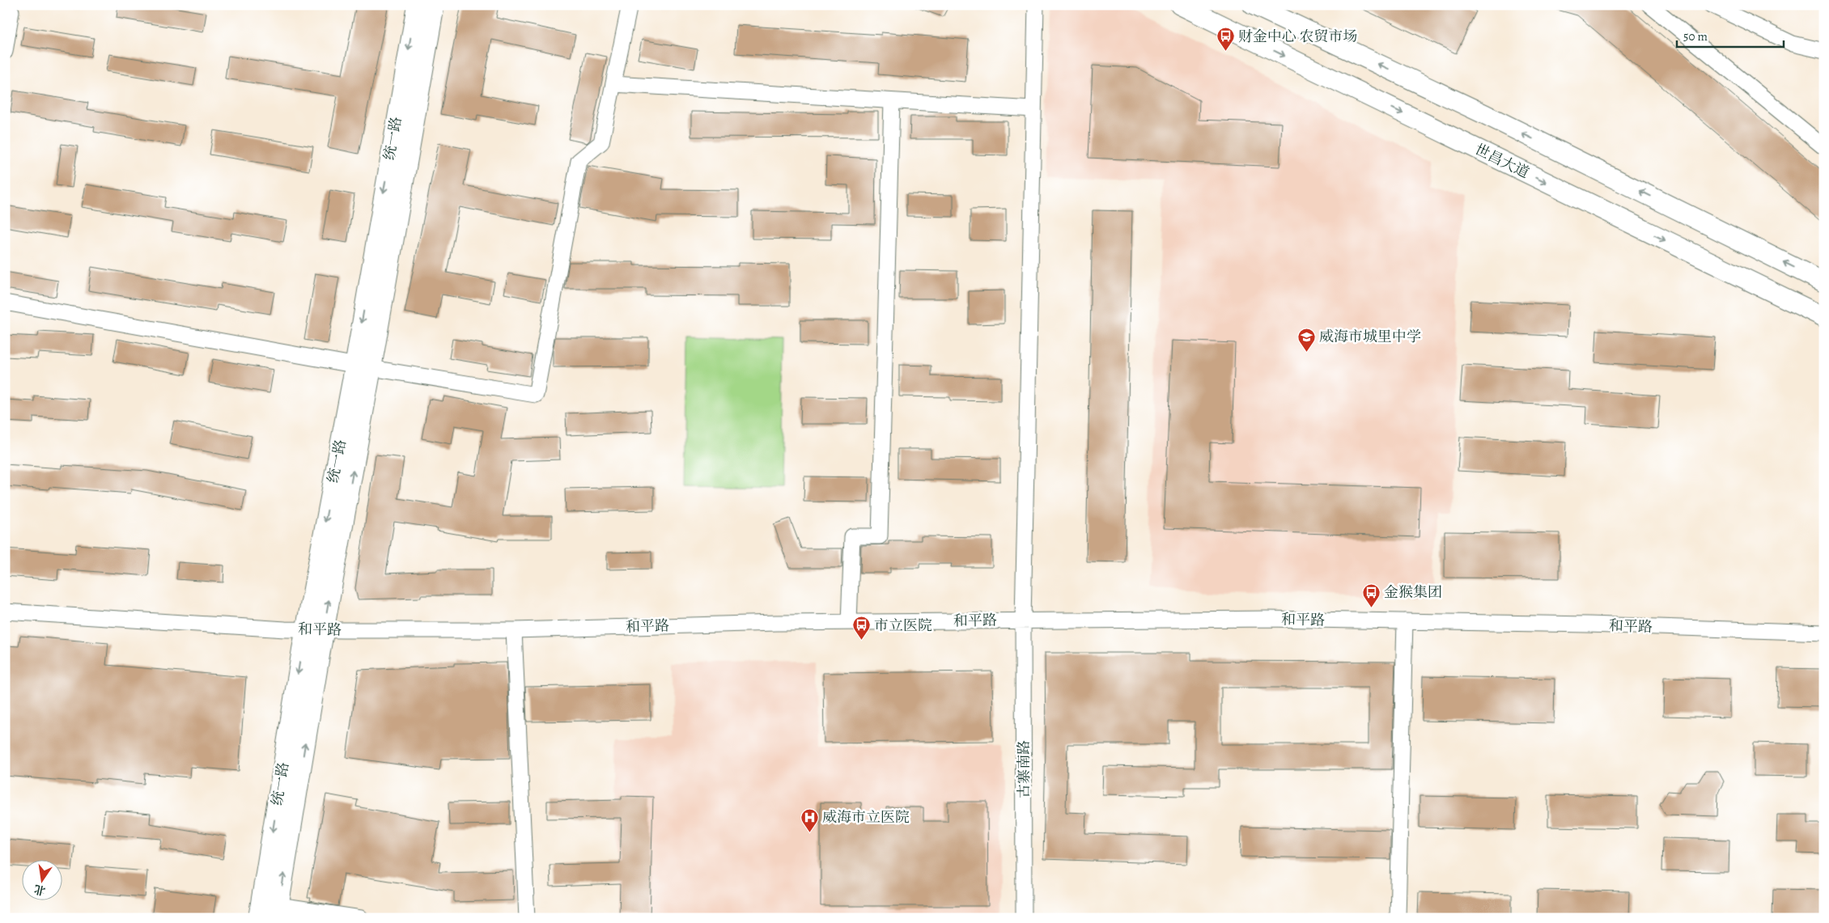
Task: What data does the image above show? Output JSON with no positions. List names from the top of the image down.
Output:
{
  "streets": {
    "main road": ["统一路", "世昌大道"],
    "street": ["和平路", "古寨南路"]
  },
  "crossings": [
    ["统一路", "和平路"],
    ["和平路", "古寨南路"]
  ],
  "places": {
    "bus stop": ["财金中心 农贸市场", "金猴集团", "市立医院"],
    "school or university": ["威海市城里中学"],
    "hospital": ["威海市立医院"]
  },
  "scale_bar": "50 m",
  "north": "bottom"
}
